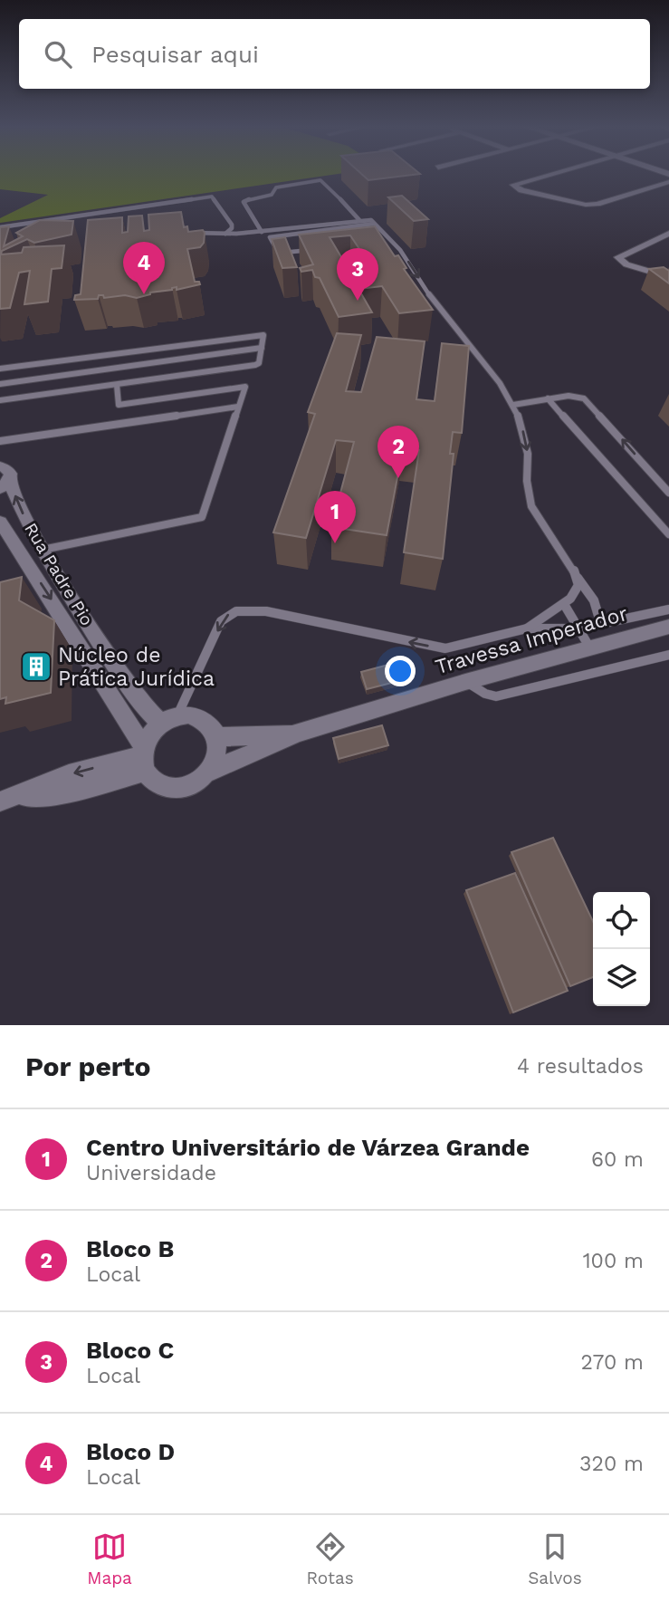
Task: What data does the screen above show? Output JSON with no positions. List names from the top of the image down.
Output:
{
  "streets": {
    "street": ["Rua Padre Pio", "Travessa Imperador"]
  },
  "crossings": [
    ["Rua Padre Pio", "Travessa Imperador"]
  ],
  "places": {
    "building": ["Núcleo de Prática Jurídica"]
  },
  "page": {
    "search": "Pesquisar aqui",
    "pins": [
      "4",
      "3",
      "2",
      "1"
    ],
    "heading": ["Por perto", "4 resultados"],
    "list": [
      {
        "mark": "1",
        "name": "Centro Universitário de Várzea Grande",
        "note": "Universidade",
        "value": "60 m"
      },
      {
        "mark": "2",
        "name": "Bloco B",
        "note": "Local",
        "value": "100 m"
      },
      {
        "mark": "3",
        "name": "Bloco C",
        "note": "Local",
        "value": "270 m"
      },
      {
        "mark": "4",
        "name": "Bloco D",
        "note": "Local",
        "value": "320 m"
      }
    ],
    "nav": ["Mapa", "Rotas", "Salvos"]
  }
}
